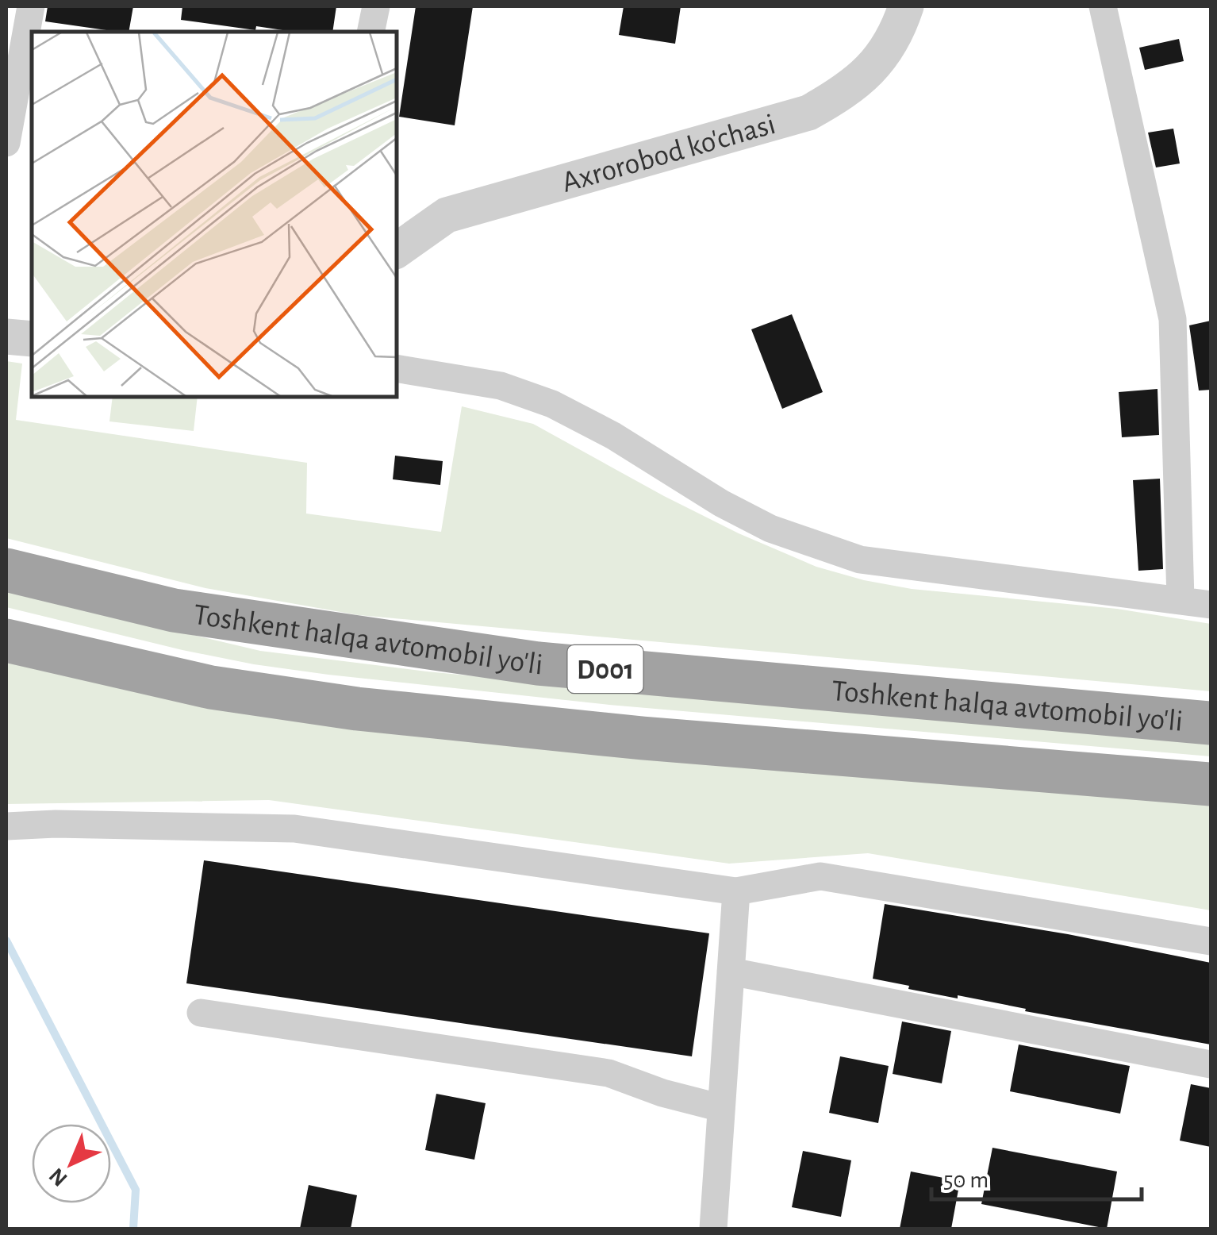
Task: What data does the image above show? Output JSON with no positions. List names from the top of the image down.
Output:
{
  "streets": {
    "highway": ["Toshkent halqa avtomobil yo'li", "D001"],
    "street": ["Axrorobod ko'chasi"]
  },
  "scale_bar": "50 m",
  "north": "bottom left"
}
